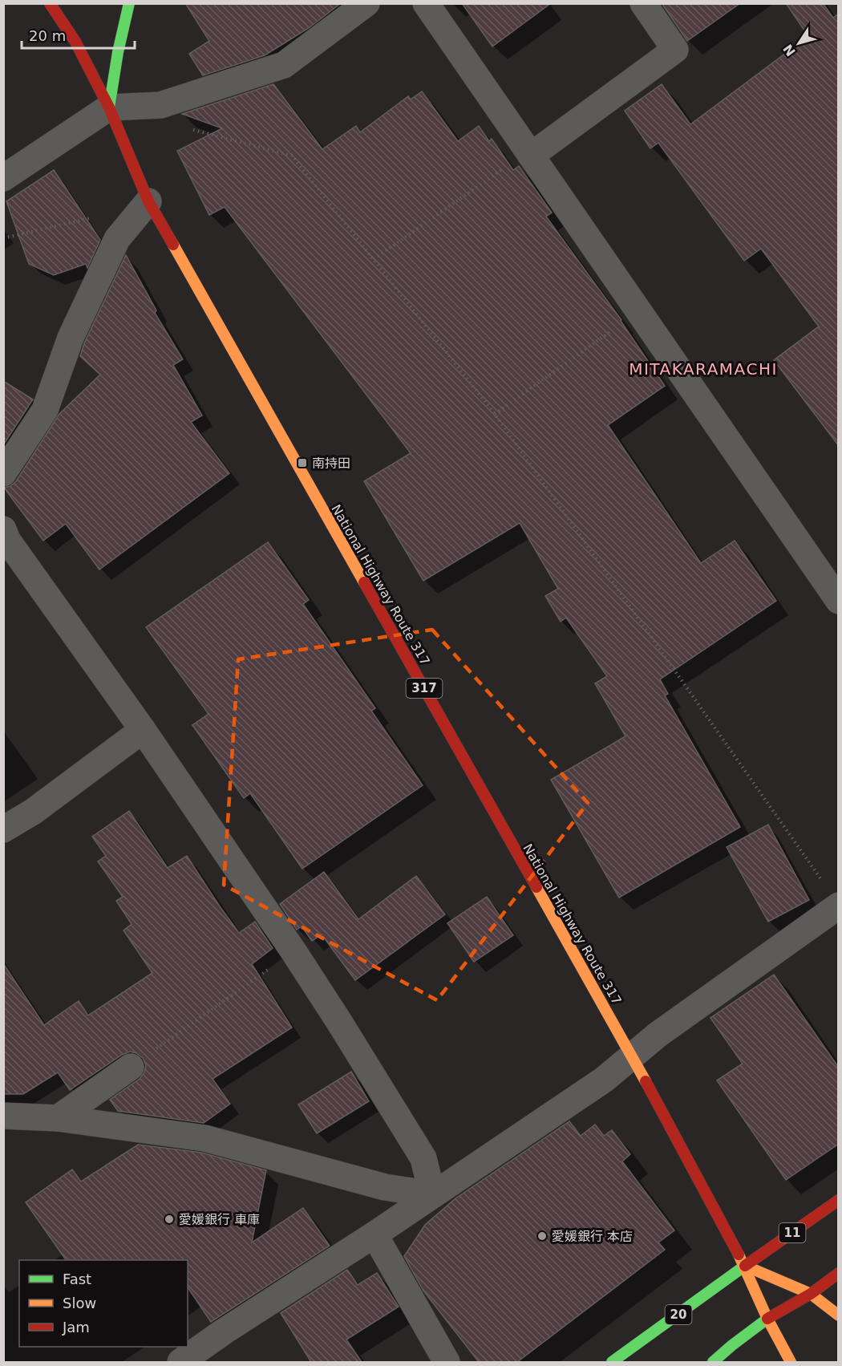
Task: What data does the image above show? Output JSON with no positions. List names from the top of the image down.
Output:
{
  "streets": {
    "main road": [
      "National Highway Route 317",
      "317",
      "11",
      "20"
    ]
  },
  "crossings": [
    ["National Highway Route 317", "11"],
    ["National Highway Route 317", "20"],
    ["11", "20"]
  ],
  "districts": ["MITAKARAMACHI"],
  "places": {
    "transit": ["南持田"],
    "other": ["愛媛銀行 車庫", "愛媛銀行 本店"]
  },
  "legend": ["Fast", "Slow", "Jam"],
  "scale_bar": "20 m",
  "north": "bottom left"
}
